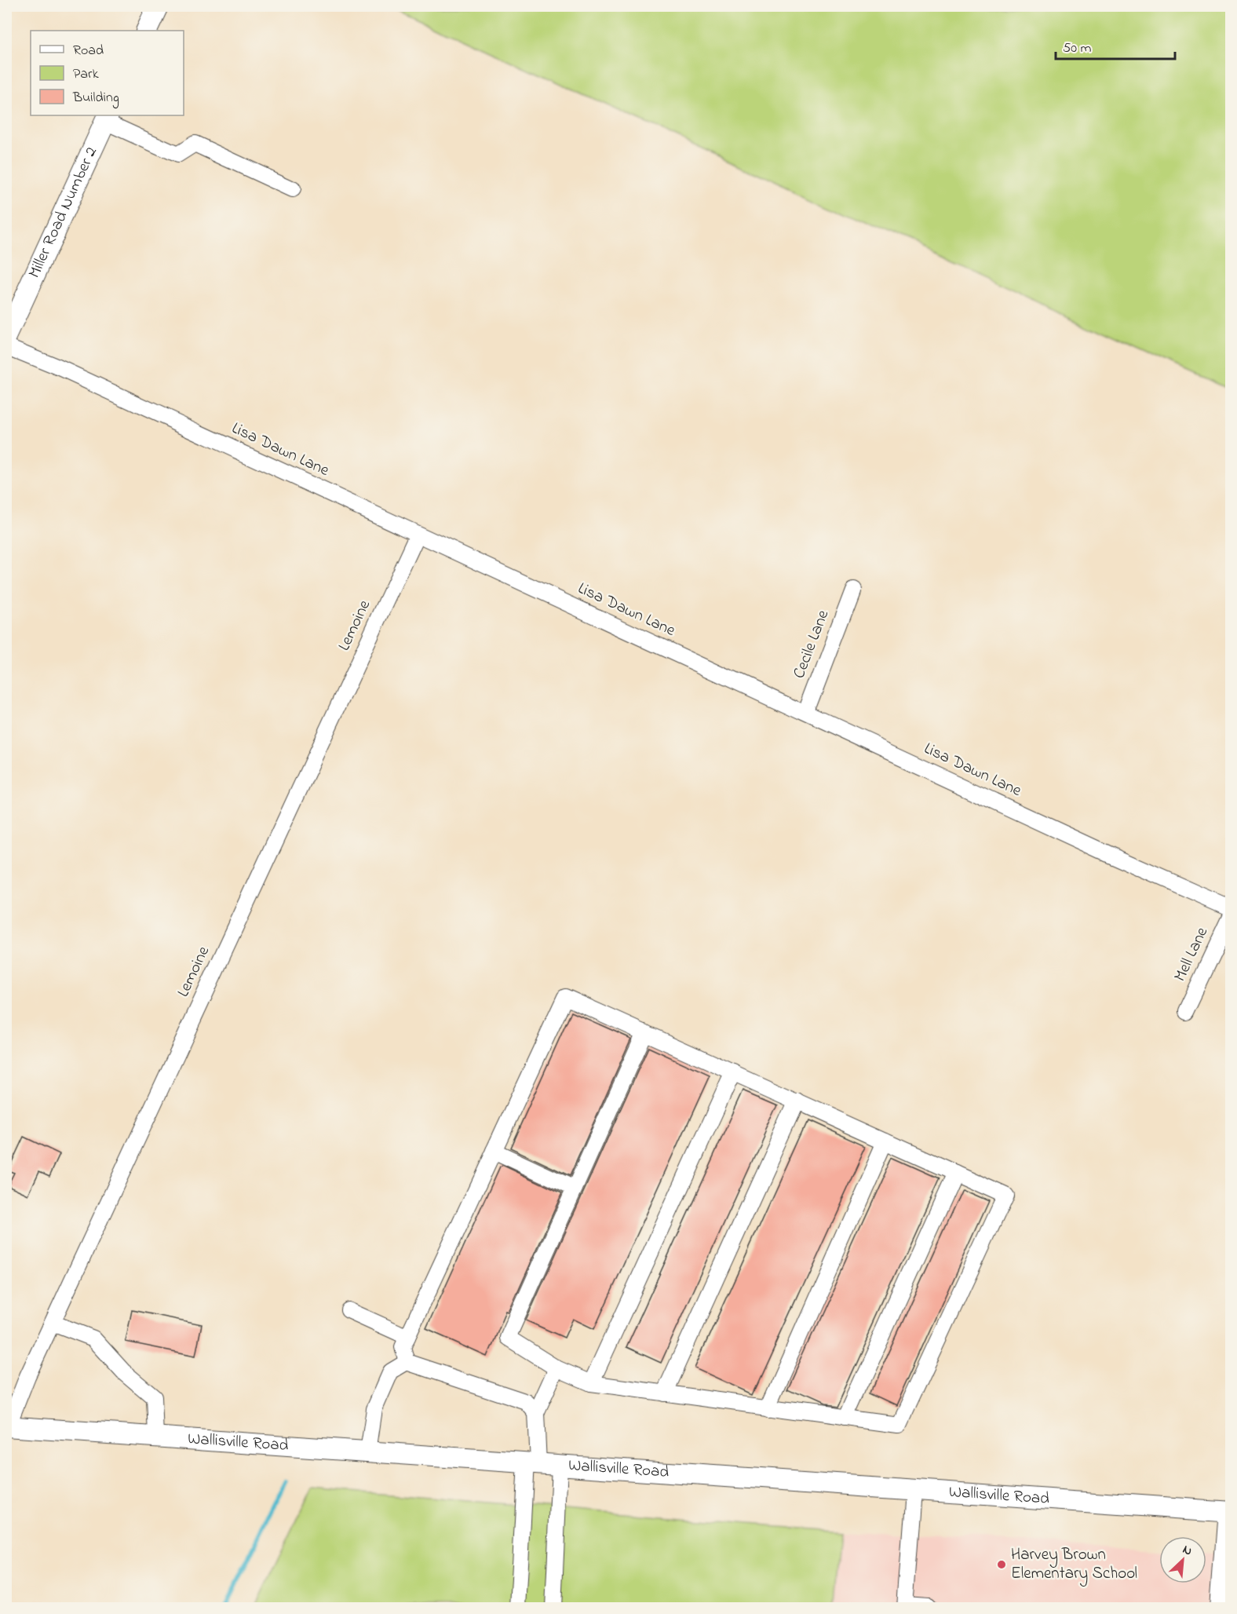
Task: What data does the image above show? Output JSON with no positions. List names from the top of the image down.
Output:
{
  "streets": {
    "main road": ["Miller Road Number 2", "Wallisville Road"],
    "street": [
      "Lisa Dawn Lane",
      "Lemoine",
      "Cecile Lane",
      "Mell Lane"
    ]
  },
  "crossings": [
    ["Lisa Dawn Lane", "Lemoine"],
    ["Lisa Dawn Lane", "Cecile Lane"],
    ["Lemoine", "Wallisville Road"]
  ],
  "places": ["Harvey Brown Elementary School"],
  "legend": ["Road", "Park", "Building"],
  "scale_bar": "50 m",
  "north": "top right"
}
